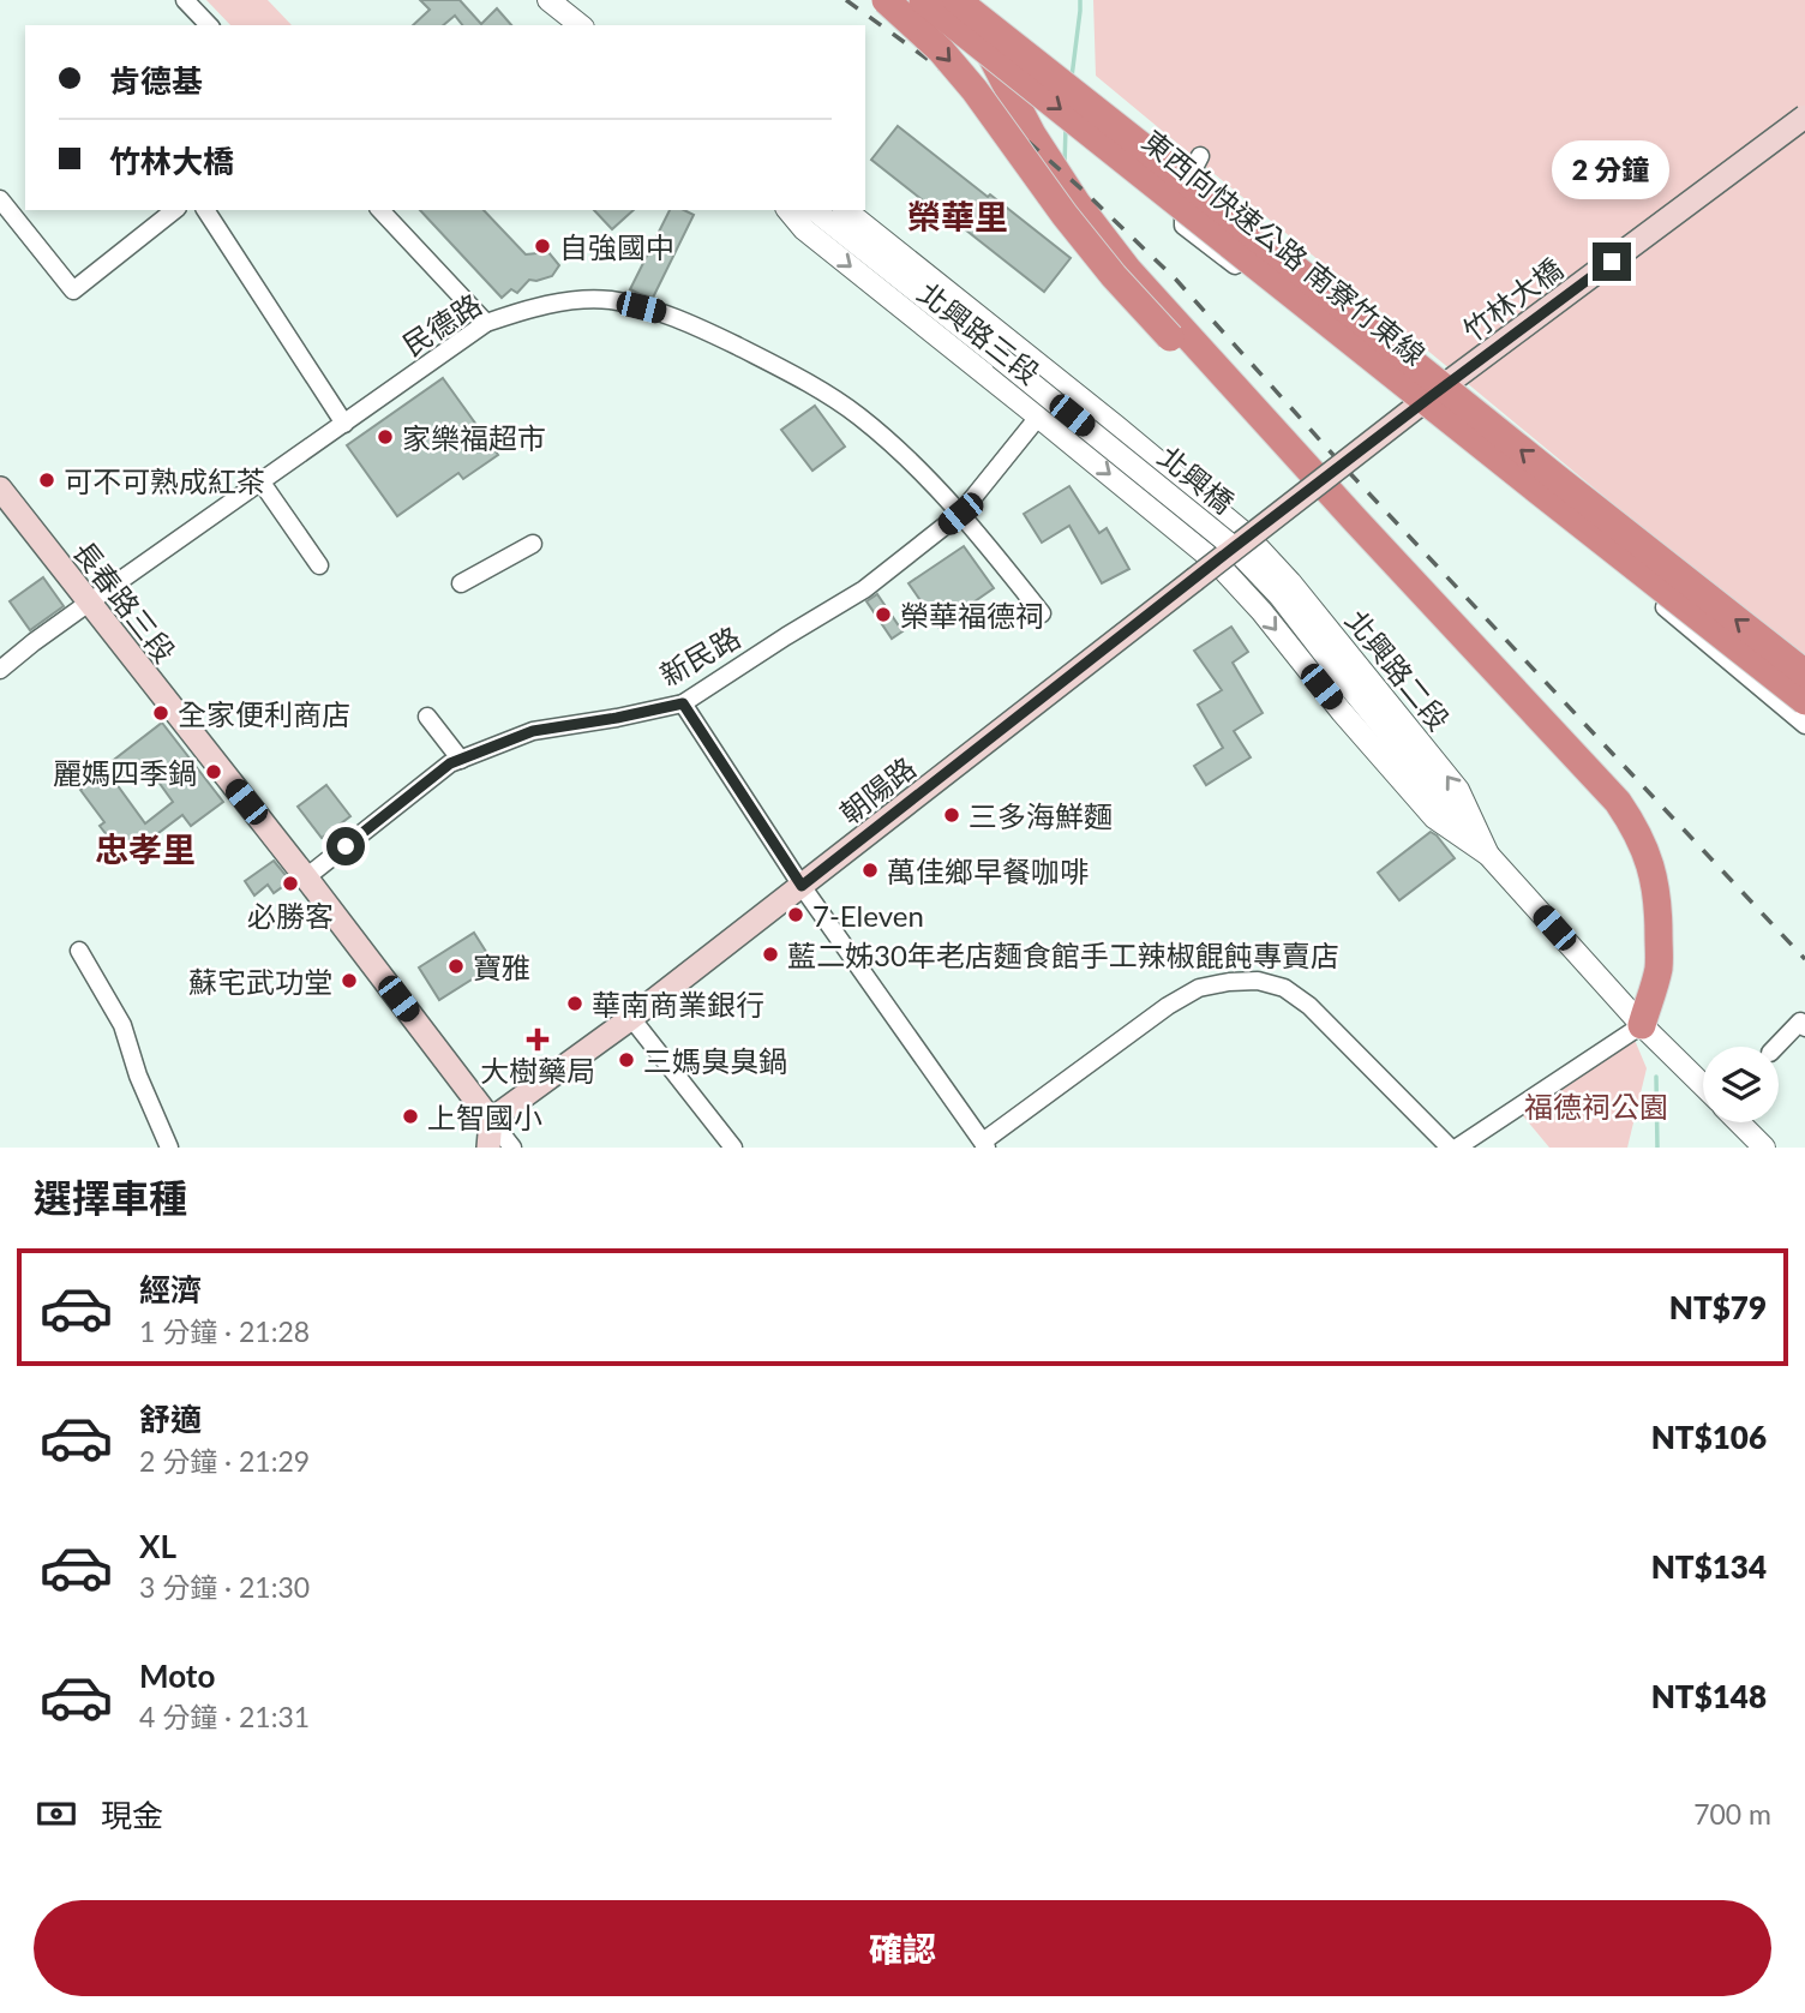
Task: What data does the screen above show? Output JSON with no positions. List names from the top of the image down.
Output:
{
  "streets": {
    "highway": ["東西向快速公路 南寮竹東線"],
    "main road": ["竹林大橋", "長春路三段", "朝陽路"],
    "street": [
      "民德路",
      "北興路三段",
      "北興橋",
      "新民路",
      "北興路二段"
    ]
  },
  "crossings": [
    ["竹林大橋", "朝陽路"],
    ["民德路", "長春路三段"],
    ["民德路", "新民路"],
    ["北興路三段", "北興橋"],
    ["北興路三段", "新民路"],
    ["北興路三段", "北興路二段"],
    ["北興路三段", "朝陽路"],
    ["北興橋", "北興路二段"],
    ["北興橋", "朝陽路"],
    ["長春路三段", "新民路"],
    ["長春路三段", "朝陽路"],
    ["北興路二段", "朝陽路"]
  ],
  "districts": ["榮華里", "忠孝里"],
  "parks": ["福德祠公園"],
  "places": {
    "other": [
      "自強國中",
      "家樂福超市",
      "可不可熟成紅茶",
      "榮華福德祠",
      "全家便利商店",
      "麗媽四季鍋",
      "三多海鮮麵",
      "萬佳鄉早餐咖啡",
      "必勝客",
      "7-Eleven",
      "藍二姊30年老店麵食館手工辣椒餛飩專賣店",
      "寶雅",
      "蘇宅武功堂",
      "華南商業銀行",
      "三媽臭臭鍋",
      "上智國小"
    ],
    "health": ["大樹藥局"]
  },
  "page": {
    "banner": ["肯德基", "竹林大橋"],
    "bubble": "2 分鐘",
    "heading": "選擇車種",
    "list": [
      {
        "name": "經濟",
        "note": "1 分鐘 · 21:28",
        "value": "NT$79"
      },
      {
        "name": "舒適",
        "note": "2 分鐘 · 21:29",
        "value": "NT$106"
      },
      {
        "name": "XL",
        "note": "3 分鐘 · 21:30",
        "value": "NT$134"
      },
      {
        "name": "Moto",
        "note": "4 分鐘 · 21:31",
        "value": "NT$148"
      }
    ],
    "pay": ["現金", "700 m"],
    "buttons": "確認"
  }
}
